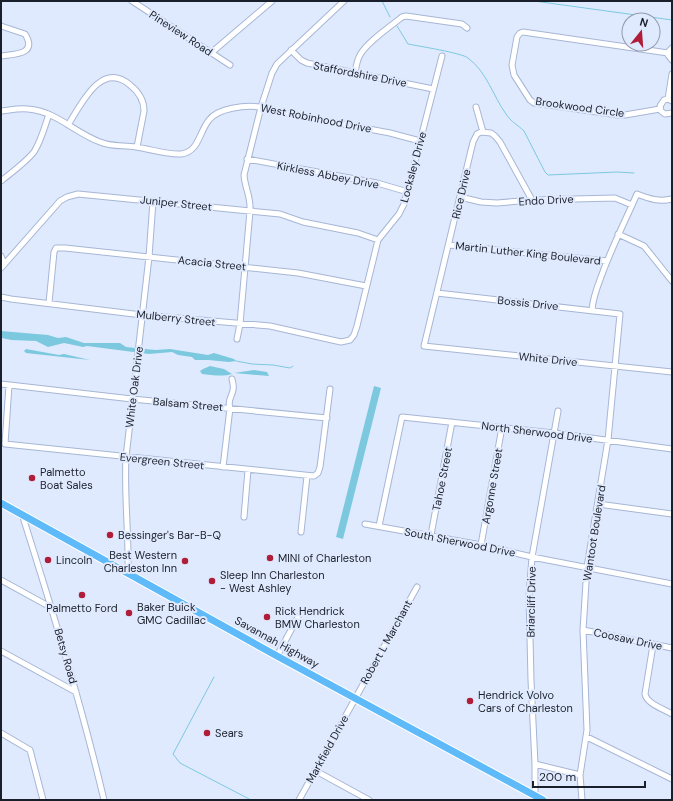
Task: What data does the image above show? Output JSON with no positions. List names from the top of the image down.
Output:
{
  "streets": {
    "highway": ["Savannah Highway"],
    "street": [
      "Pineview Road",
      "Staffordshire Drive",
      "Brookwood Circle",
      "West Robinhood Drive",
      "Locksley Drive",
      "Kirkless Abbey Drive",
      "Rice Drive",
      "Endo Drive",
      "Juniper Street",
      "Martin Luther King Boulevard",
      "Acacia Street",
      "Bossis Drive",
      "Mulberry Street",
      "White Drive",
      "White Oak Drive",
      "Balsam Street",
      "North Sherwood Drive",
      "Evergreen Street",
      "Tahoe Street",
      "Argonne Street",
      "Wantoot Boulevard",
      "South Sherwood Drive",
      "Briarcliff Drive",
      "Coosaw Drive",
      "Robert L Marchant",
      "Betsy Road",
      "Markfield Drive"
    ]
  },
  "crossings": [
    ["Staffordshire Drive", "Locksley Drive"],
    ["West Robinhood Drive", "Locksley Drive"],
    ["Locksley Drive", "Kirkless Abbey Drive"],
    ["Locksley Drive", "Juniper Street"],
    ["Locksley Drive", "Acacia Street"],
    ["Locksley Drive", "Mulberry Street"],
    ["Rice Drive", "Endo Drive"],
    ["Rice Drive", "Martin Luther King Boulevard"],
    ["Rice Drive", "Bossis Drive"],
    ["Rice Drive", "White Drive"],
    ["Juniper Street", "White Oak Drive"],
    ["Acacia Street", "Mulberry Street"],
    ["Acacia Street", "White Oak Drive"],
    ["Bossis Drive", "Wantoot Boulevard"],
    ["Mulberry Street", "White Oak Drive"],
    ["White Drive", "Wantoot Boulevard"],
    ["White Oak Drive", "Balsam Street"],
    ["White Oak Drive", "Evergreen Street"],
    ["White Oak Drive", "Savannah Highway"],
    ["Balsam Street", "Evergreen Street"],
    ["North Sherwood Drive", "Tahoe Street"],
    ["North Sherwood Drive", "Argonne Street"],
    ["North Sherwood Drive", "Wantoot Boulevard"],
    ["North Sherwood Drive", "South Sherwood Drive"],
    ["North Sherwood Drive", "Briarcliff Drive"],
    ["Tahoe Street", "South Sherwood Drive"],
    ["Argonne Street", "South Sherwood Drive"],
    ["Wantoot Boulevard", "South Sherwood Drive"],
    ["Wantoot Boulevard", "Coosaw Drive"],
    ["South Sherwood Drive", "Briarcliff Drive"],
    ["Briarcliff Drive", "Savannah Highway"],
    ["Savannah Highway", "Robert L Marchant"],
    ["Savannah Highway", "Betsy Road"],
    ["Savannah Highway", "Markfield Drive"],
    ["Robert L Marchant", "Markfield Drive"]
  ],
  "places": [
    "Palmetto Boat Sales",
    "Bessinger's Bar-B-Q",
    "MINI of Charleston",
    "Lincoln",
    "Best Western Charleston Inn",
    "Sleep Inn Charleston - West Ashley",
    "Palmetto Ford",
    "Baker Buick GMC Cadillac",
    "Rick Hendrick BMW Charleston",
    "Hendrick Volvo Cars of Charleston",
    "Sears"
  ],
  "scale_bar": "200 m",
  "north": "top"
}
